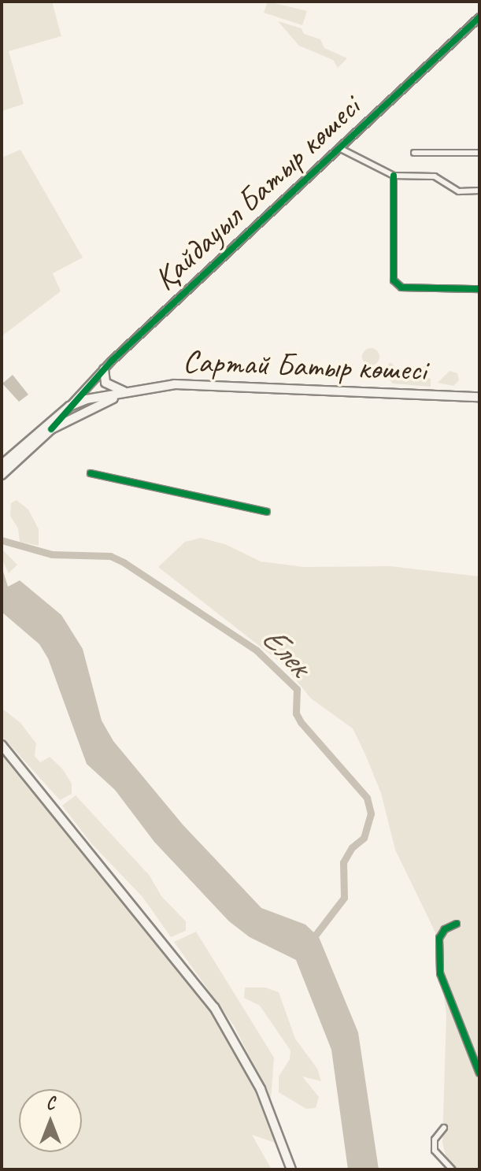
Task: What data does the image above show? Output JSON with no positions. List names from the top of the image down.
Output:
{
  "streets": {
    "highway": ["Сартай Батыр көшесі"],
    "street": ["Қайдауыл Батыр көшесі"]
  },
  "water": ["Елек"],
  "north": "top"
}
